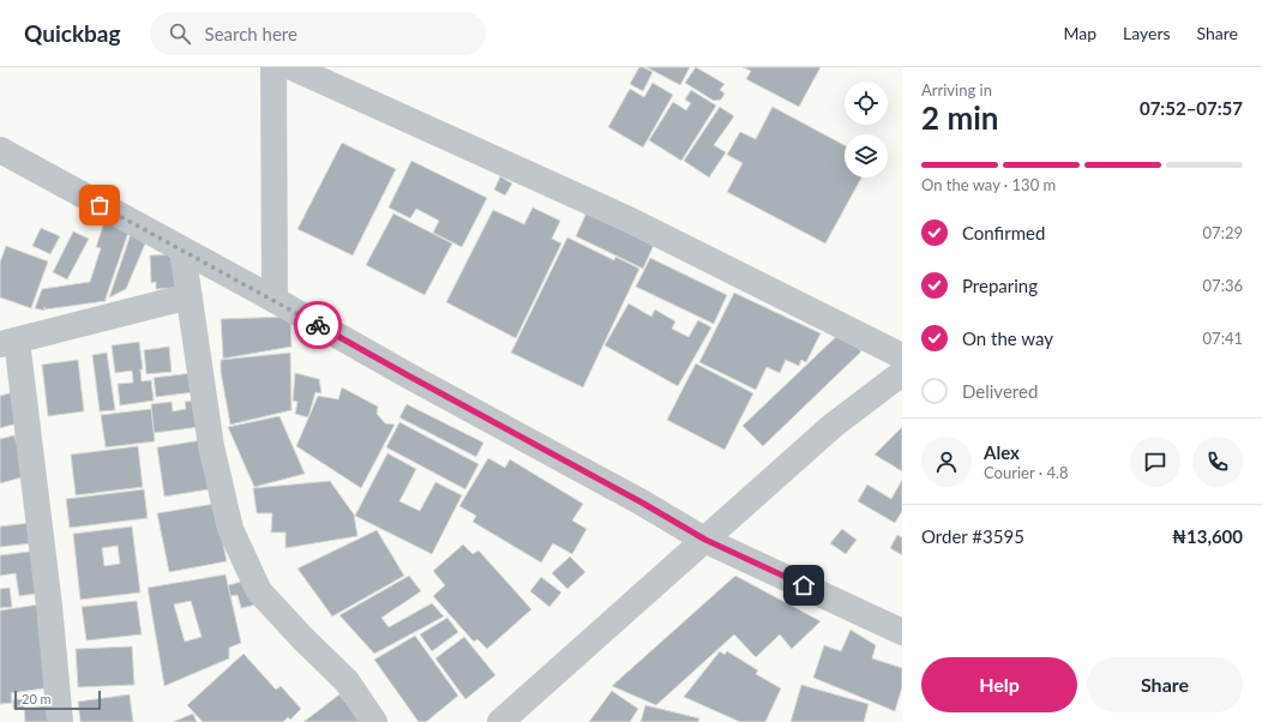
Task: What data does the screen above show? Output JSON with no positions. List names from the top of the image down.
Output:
{
  "scale_bar": "20 m",
  "page": {
    "header": "Quickbag",
    "search": "Search here",
    "nav": ["Map", "Layers", "Share"],
    "heading": ["2 min", "Arriving in", "07:52–07:57"],
    "panel": [
      "Alex",
      "Courier · 4.8",
      "Order #3595",
      "₦13,600"
    ],
    "bar": "On the way · 130 m",
    "list": [
      ["Confirmed", "07:29"],
      ["Preparing", "07:36"],
      ["On the way", "07:41"],
      "Delivered"
    ],
    "buttons": ["Help", "Share"],
    "scale": "20 m"
  }
}
